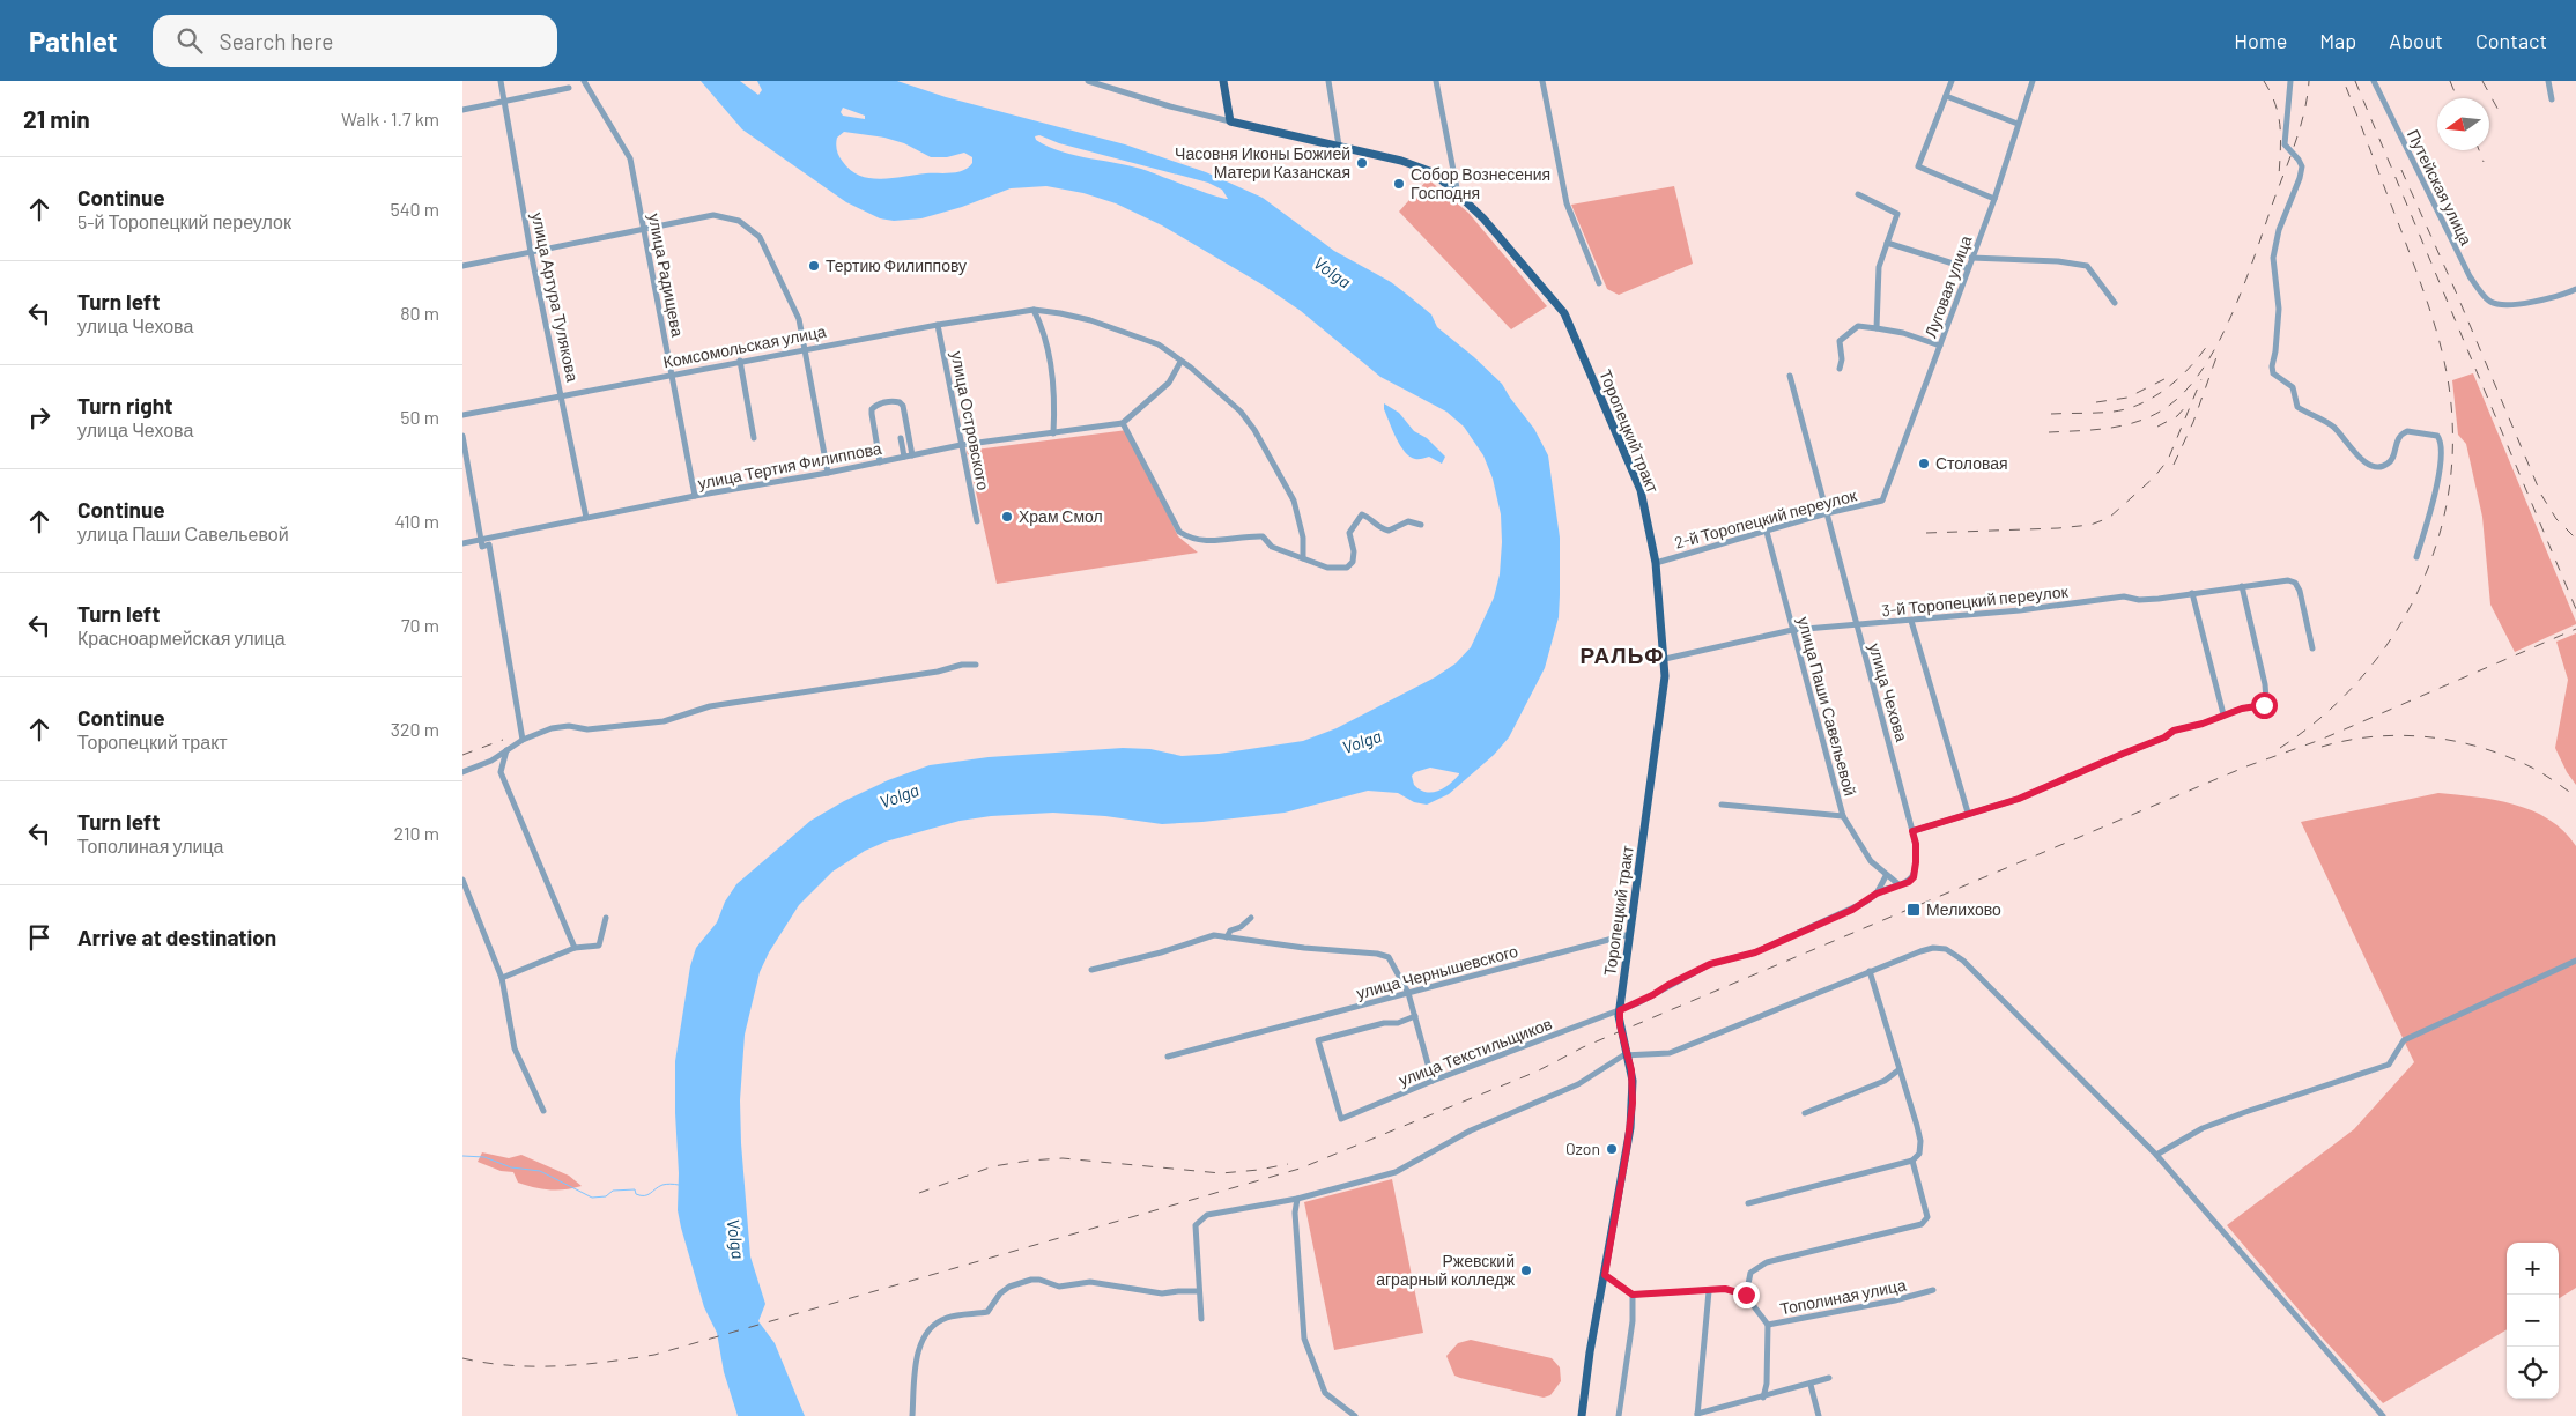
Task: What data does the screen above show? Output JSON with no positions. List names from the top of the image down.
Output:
{
  "streets": {
    "main road": ["Торопецкий тракт"],
    "street": [
      "Путейская улица",
      "улица Радищева",
      "Луговая улица",
      "улица Артура Тулякова",
      "Комсомольская улица",
      "улица Островского",
      "улица Тертия Филиппова",
      "2-й Торопецкий переулок",
      "3-й Торопецкий переулок",
      "улица Чехова",
      "улица Паши Савельевой",
      "улица Чернышевского",
      "улица Текстильщиков",
      "Тополиная улица"
    ]
  },
  "crossings": [
    ["улица Радищева", "Комсомольская улица"],
    ["улица Радищева", "улица Тертия Филиппова"],
    ["Луговая улица", "2-й Торопецкий переулок"],
    ["улица Артура Тулякова", "Комсомольская улица"],
    ["улица Артура Тулякова", "улица Тертия Филиппова"],
    ["Комсомольская улица", "улица Островского"],
    ["улица Островского", "улица Тертия Филиппова"],
    ["Торопецкий тракт", "2-й Торопецкий переулок"],
    ["Торопецкий тракт", "3-й Торопецкий переулок"],
    ["Торопецкий тракт", "улица Чернышевского"],
    ["Торопецкий тракт", "улица Текстильщиков"],
    ["2-й Торопецкий переулок", "улица Чехова"],
    ["2-й Торопецкий переулок", "улица Паши Савельевой"],
    ["3-й Торопецкий переулок", "улица Чехова"],
    ["3-й Торопецкий переулок", "улица Паши Савельевой"],
    ["улица Чехова", "улица Паши Савельевой"]
  ],
  "districts": ["РАЛЬФ"],
  "water": ["Volga"],
  "places": {
    "other": [
      "Часовня Иконы Божией Матери Казанская",
      "Собор Вознесения Господня",
      "Тертию Филиппову",
      "Столовая",
      "Храм Смол",
      "Ozon",
      "Ржевский аграрный колледж"
    ],
    "transit": ["Мелихово"]
  },
  "north": "left",
  "page": {
    "header": "Pathlet",
    "search": "Search here",
    "nav": [
      "Home",
      "Map",
      "About",
      "Contact"
    ],
    "heading": ["21 min", "Walk · 1.7 km"],
    "list": [
      ["Continue", "5-й Торопецкий переулок", "540 m"],
      ["Turn left", "улица Чехова", "80 m"],
      ["Turn right", "улица Чехова", "50 m"],
      ["Continue", "улица Паши Савельевой", "410 m"],
      ["Turn left", "Красноармейская улица", "70 m"],
      ["Continue", "Торопецкий тракт", "320 m"],
      ["Turn left", "Тополиная улица", "210 m"],
      "Arrive at destination"
    ],
    "map_buttons": ["+", "−"]
  }
}
